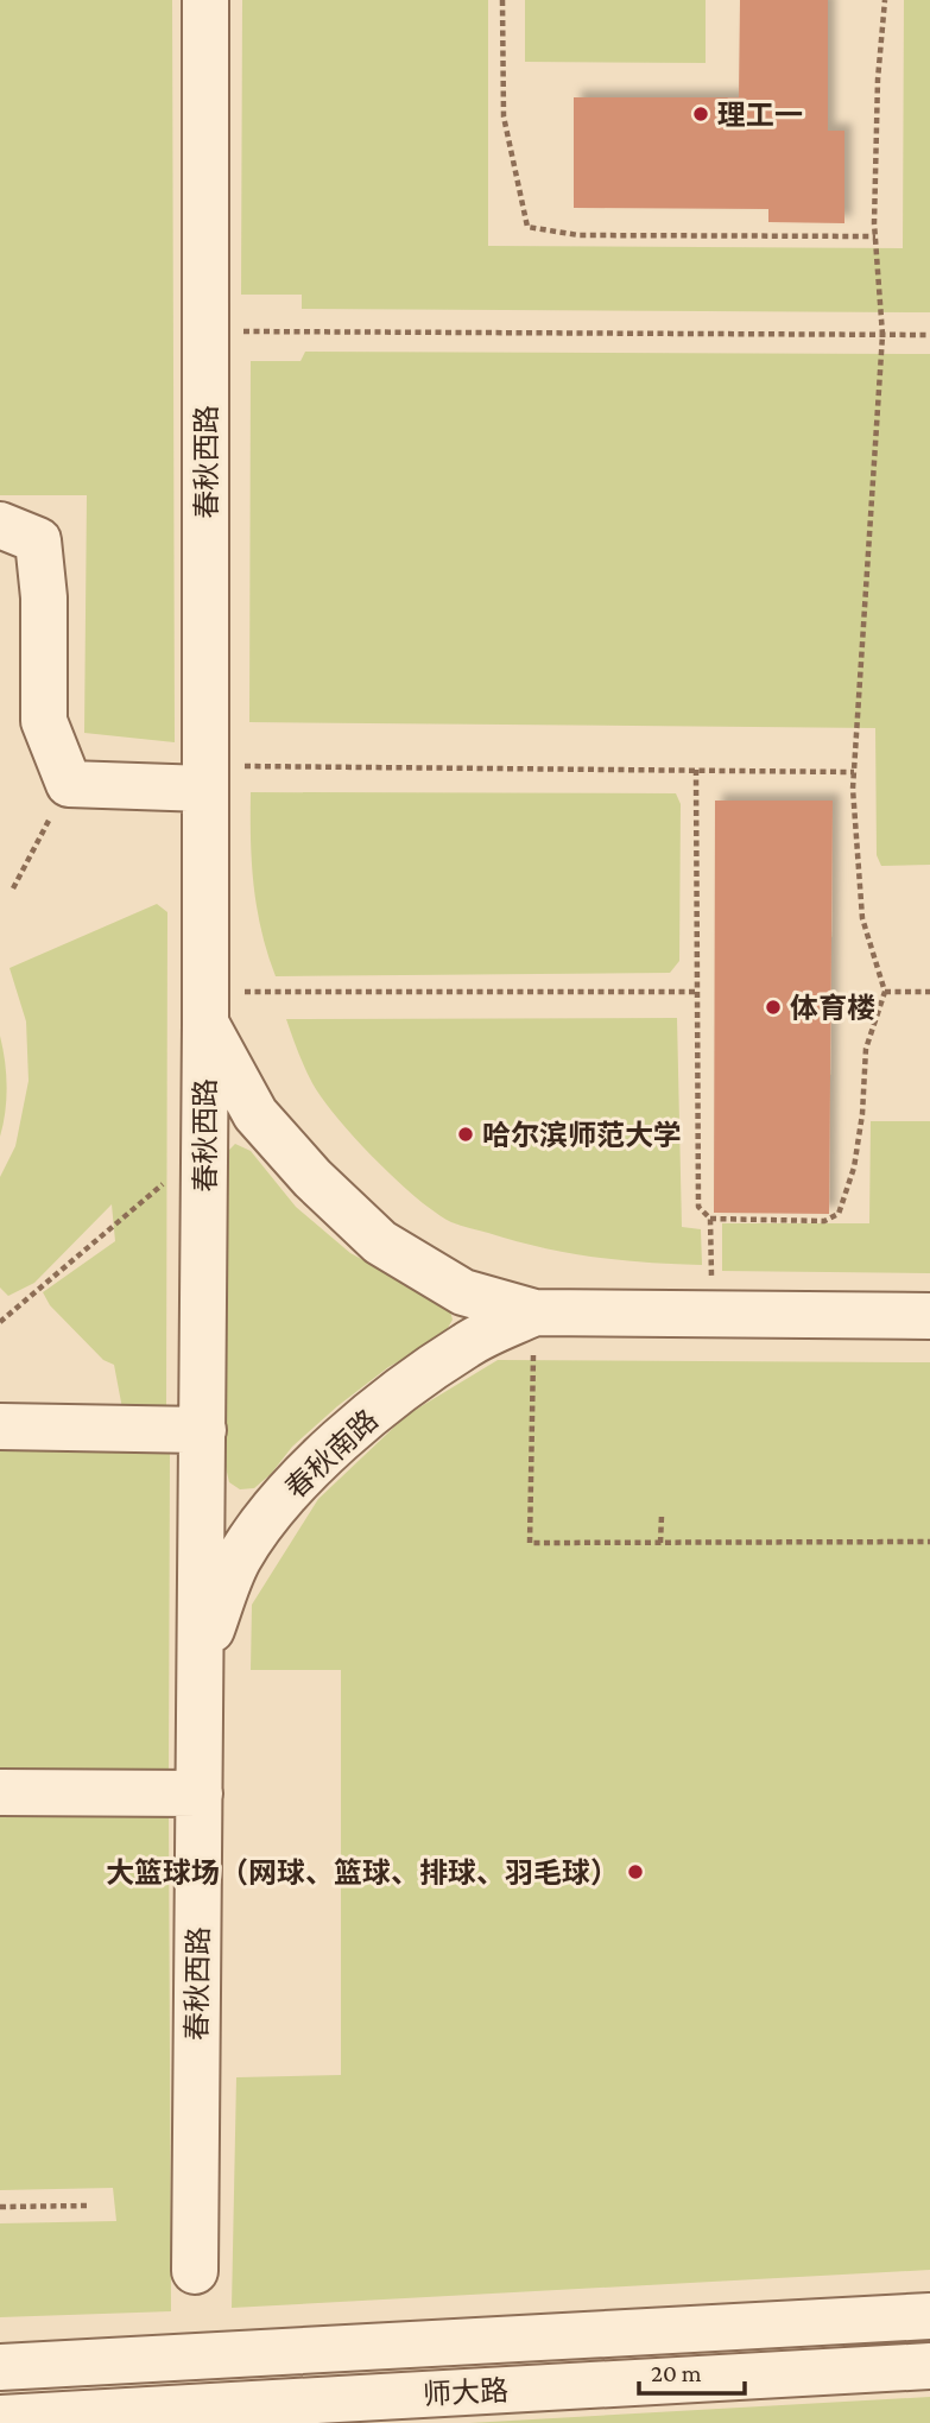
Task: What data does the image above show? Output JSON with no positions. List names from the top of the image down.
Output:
{
  "streets": {
    "street": ["春秋西路", "春秋南路", "师大路"]
  },
  "crossings": [
    ["春秋西路", "春秋南路"]
  ],
  "places": [
    "理工一",
    "体育楼",
    "哈尔滨师范大学",
    "大篮球场（网球、篮球、排球、羽毛球）"
  ],
  "scale_bar": "20 m"
}
